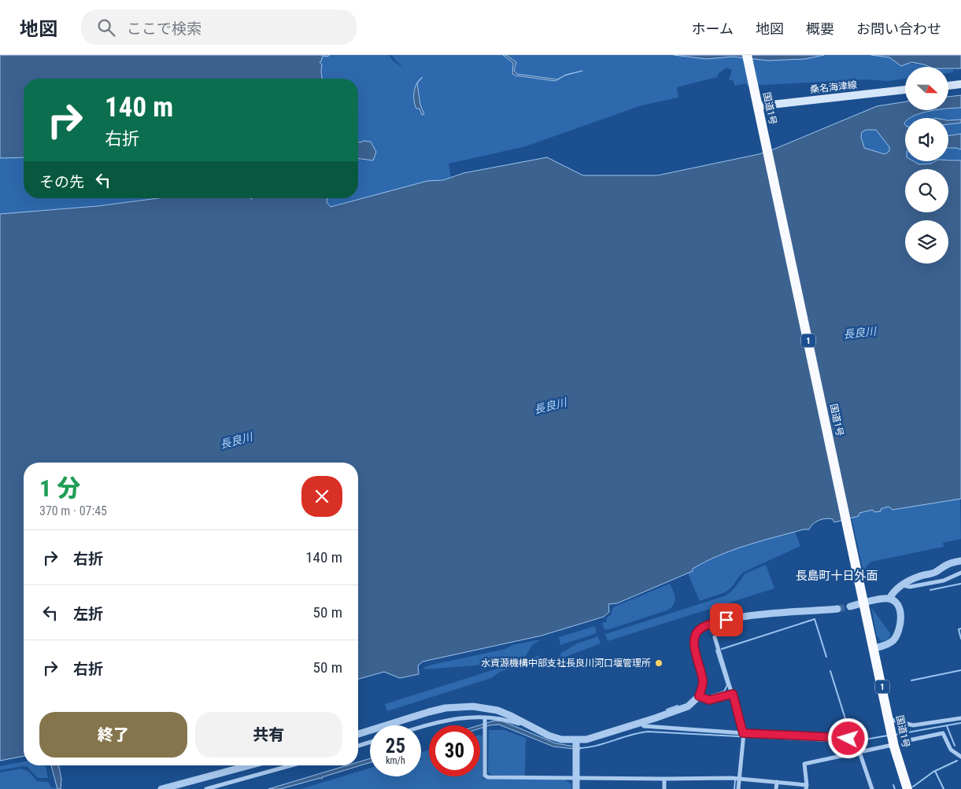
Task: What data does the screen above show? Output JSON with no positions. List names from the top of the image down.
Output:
{
  "streets": {
    "highway": ["国道1号", "1"],
    "main road": ["桑名海津線"]
  },
  "crossings": [
    ["桑名海津線", "国道1号"]
  ],
  "districts": ["長島町十日外面"],
  "water": ["長良川"],
  "places": ["水資源機構中部支社長良川河口堰管理所"],
  "north": "right",
  "page": {
    "header": "地図",
    "search": "ここで検索",
    "nav": [
      "ホーム",
      "地図",
      "概要",
      "お問い合わせ"
    ],
    "turn": ["140 m", "右折"],
    "then": "その先",
    "heading": ["1 分", "370 m · 07:45"],
    "list": [
      {
        "name": "右折",
        "value": "140 m"
      },
      {
        "name": "左折",
        "value": "50 m"
      },
      {
        "name": "右折",
        "value": "50 m"
      }
    ],
    "buttons": ["終了", "共有"],
    "speed": "25 km/h",
    "limit": "30"
  }
}
